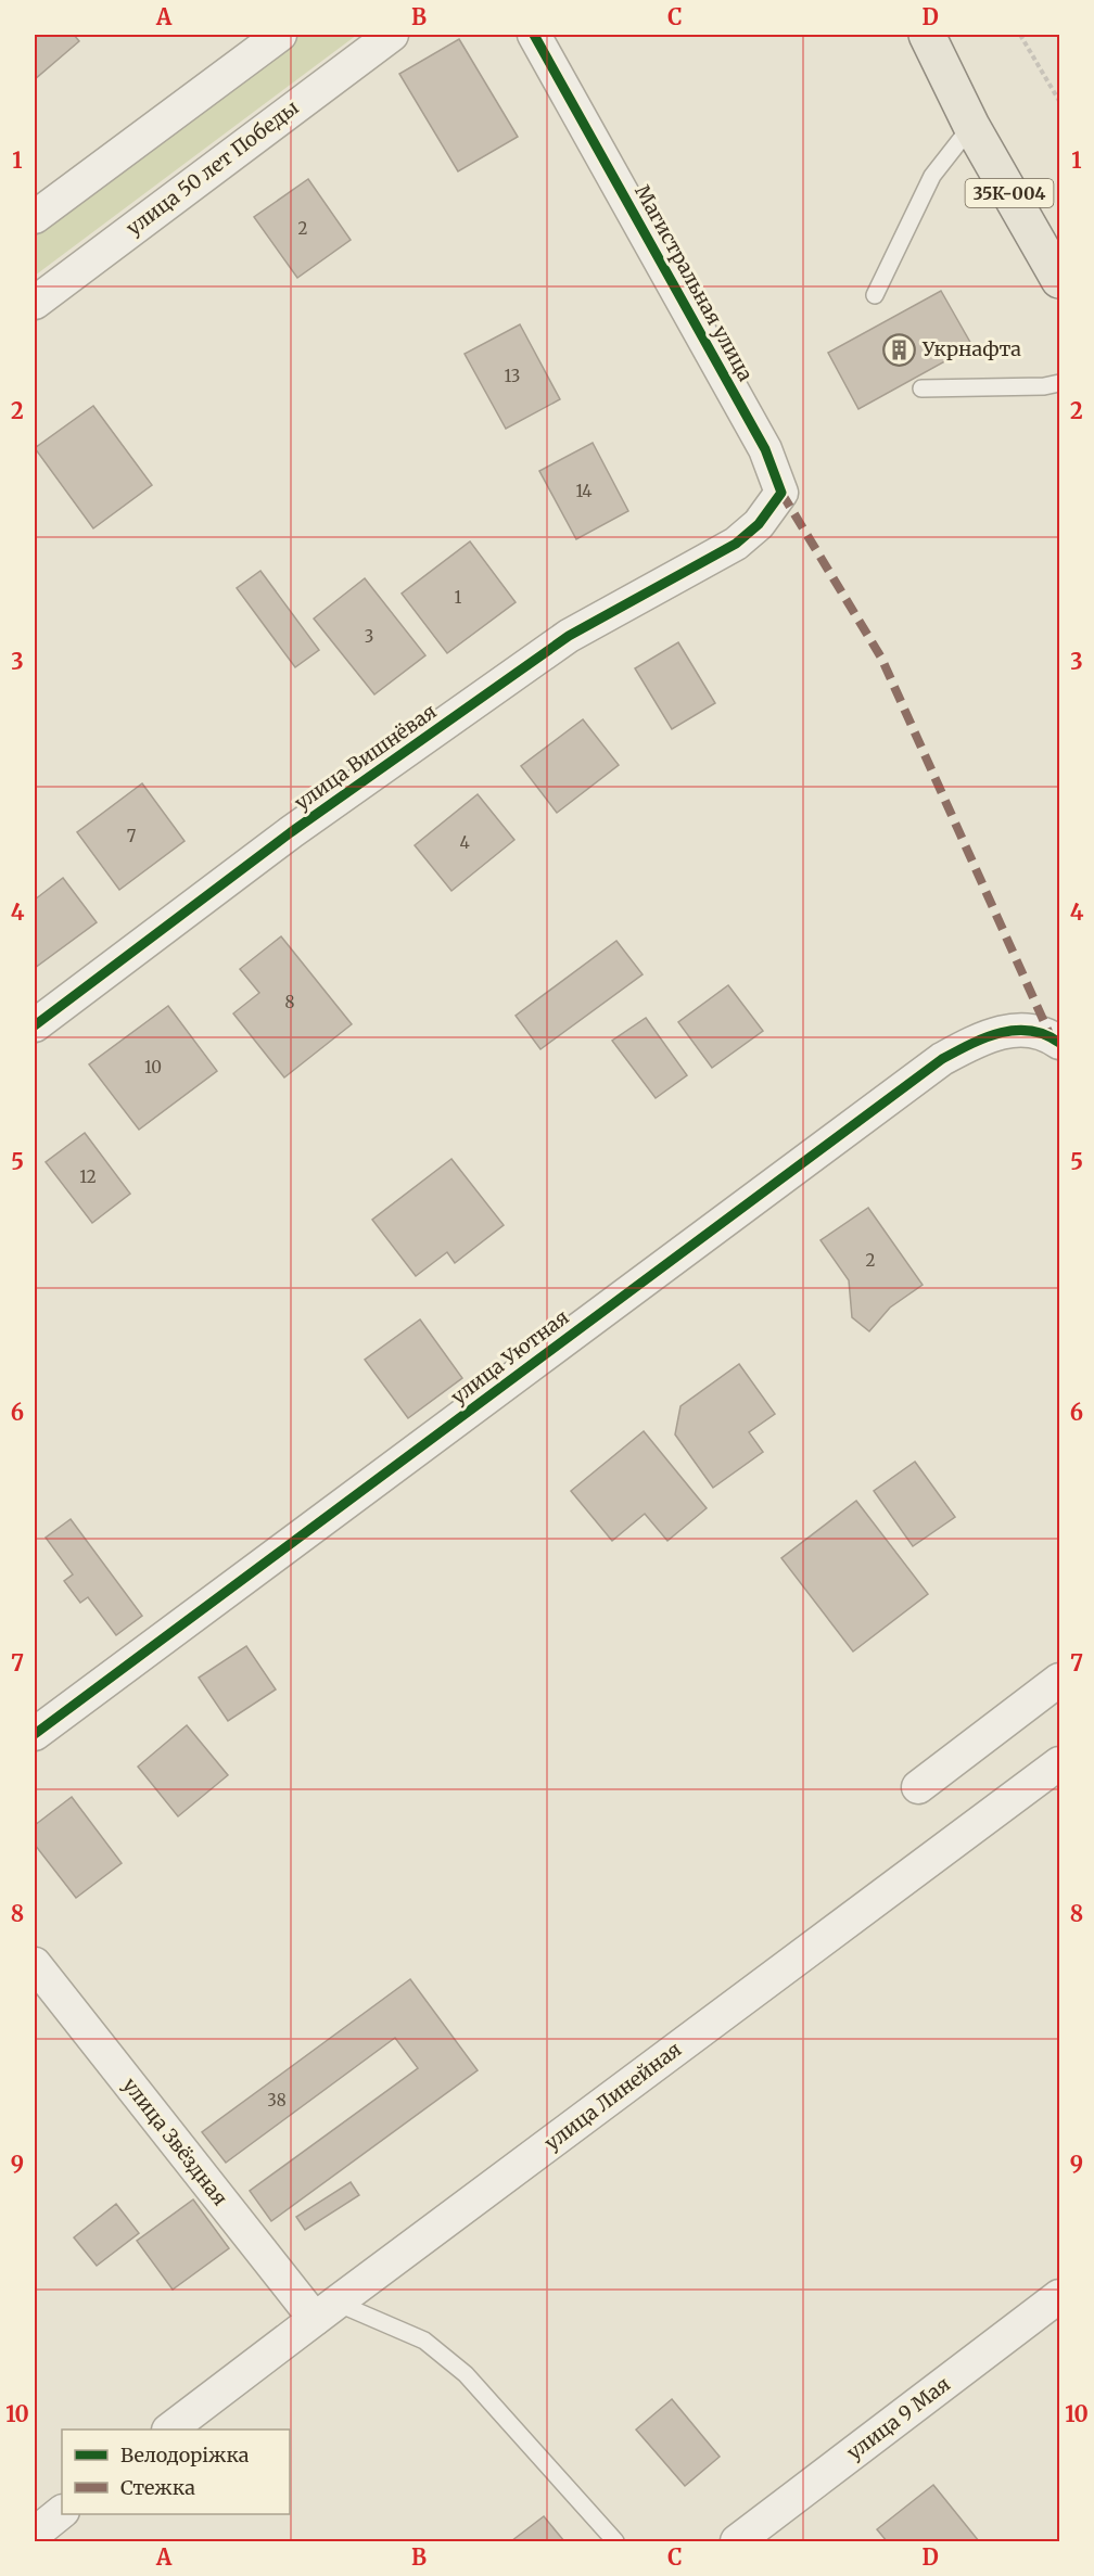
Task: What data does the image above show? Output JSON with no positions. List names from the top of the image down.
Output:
{
  "streets": {
    "main road": ["35К-004"],
    "street": [
      "улица 50 лет Победы",
      "Магистральная улица",
      "улица Вишнёвая",
      "улица Уютная",
      "улица Линейная",
      "улица Звёздная",
      "улица 9 Мая"
    ]
  },
  "crossings": [
    ["Магистральная улица", "улица Вишнёвая"],
    ["улица Линейная", "улица Звёздная"]
  ],
  "places": {
    "building": ["Укрнафта"]
  },
  "house_numbers": [
    "2",
    "13",
    "14",
    "1",
    "3",
    "7",
    "4",
    "8",
    "10",
    "12",
    "2",
    "38"
  ],
  "legend": ["Велодоріжка", "Стежка"],
  "grid": {
    "columns": [
      "A",
      "B",
      "C",
      "D"
    ],
    "rows": [
      "1",
      "2",
      "3",
      "4",
      "5",
      "6",
      "7",
      "8",
      "9",
      "10"
    ]
  }
}
